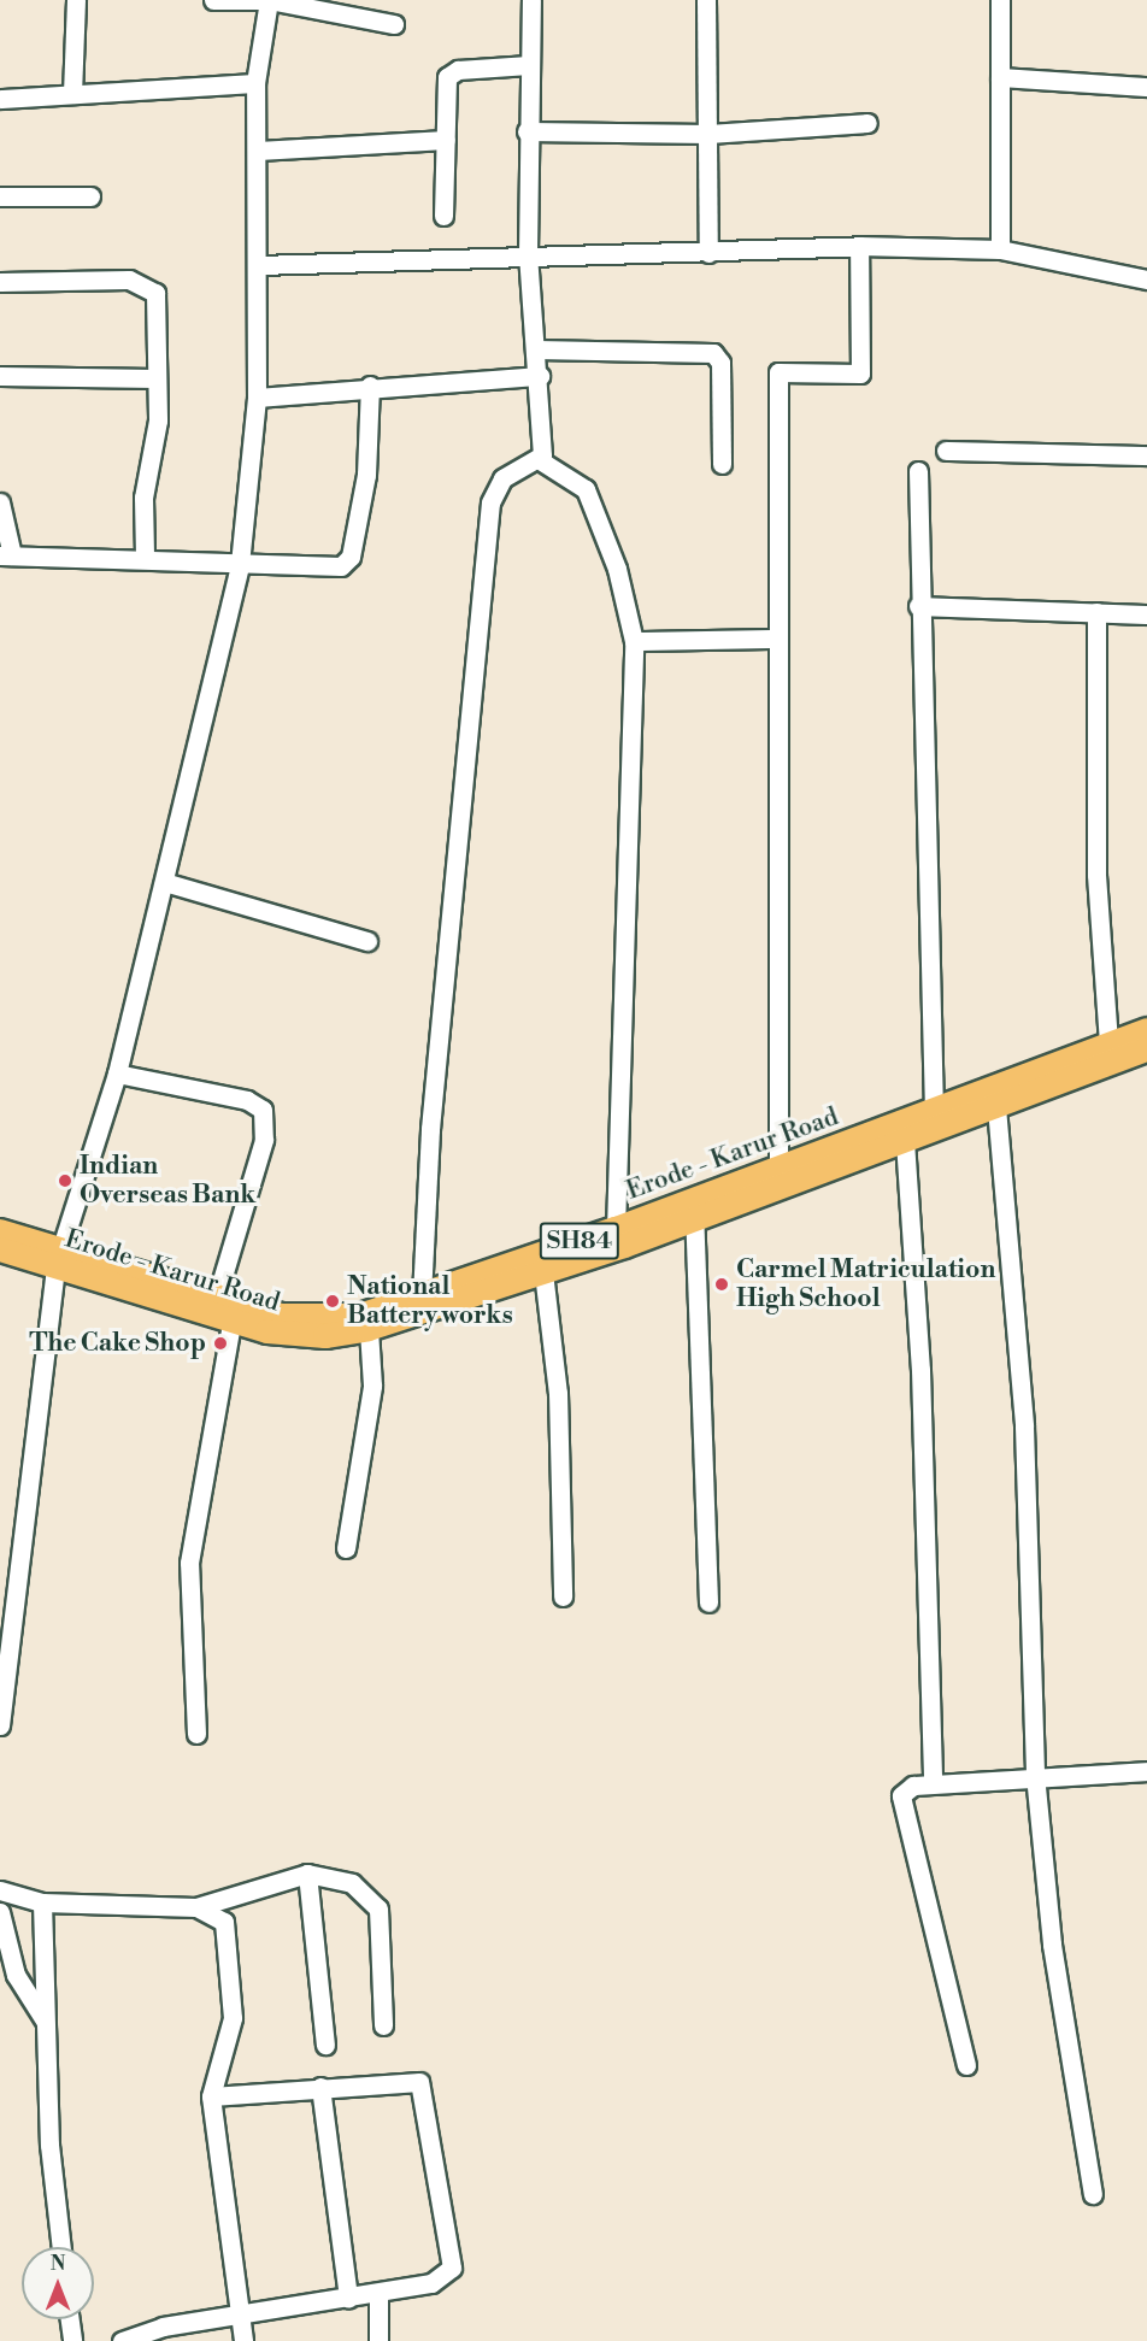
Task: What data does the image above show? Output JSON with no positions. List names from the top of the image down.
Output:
{
  "streets": {
    "main road": ["Erode - Karur Road", "SH84"]
  },
  "places": [
    "Indian Overseas Bank",
    "Carmel Matriculation High School",
    "National Battery works",
    "The Cake Shop"
  ],
  "north": "top"
}
